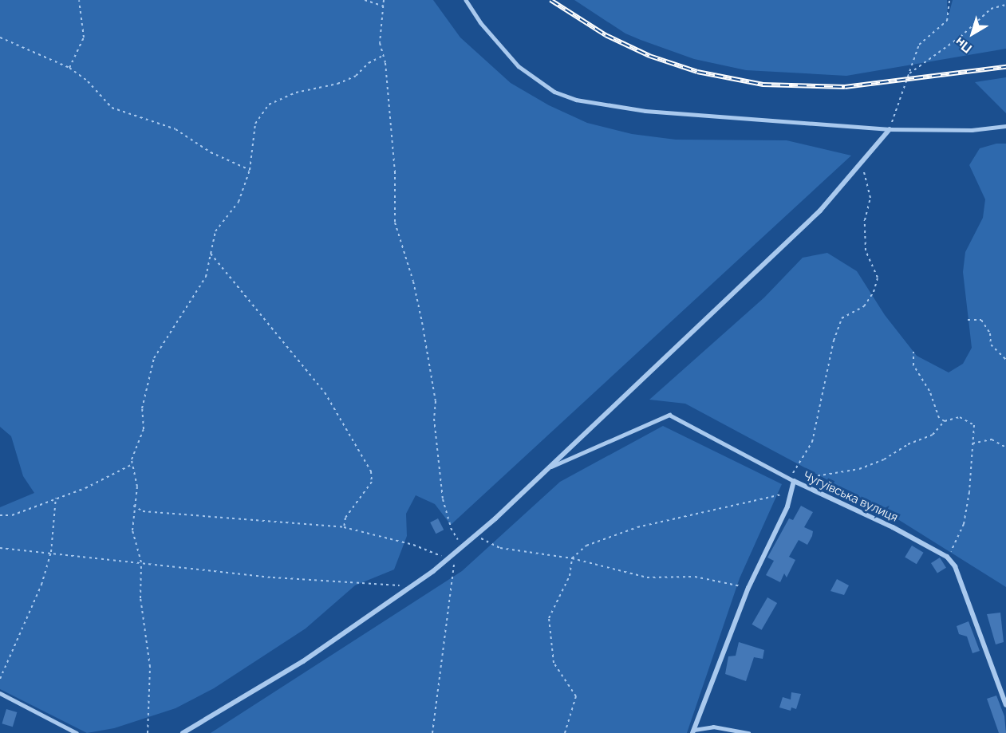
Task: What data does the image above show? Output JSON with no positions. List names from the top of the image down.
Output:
{
  "streets": {
    "street": ["Чугуївська вулиця"]
  },
  "north": "bottom left"
}
